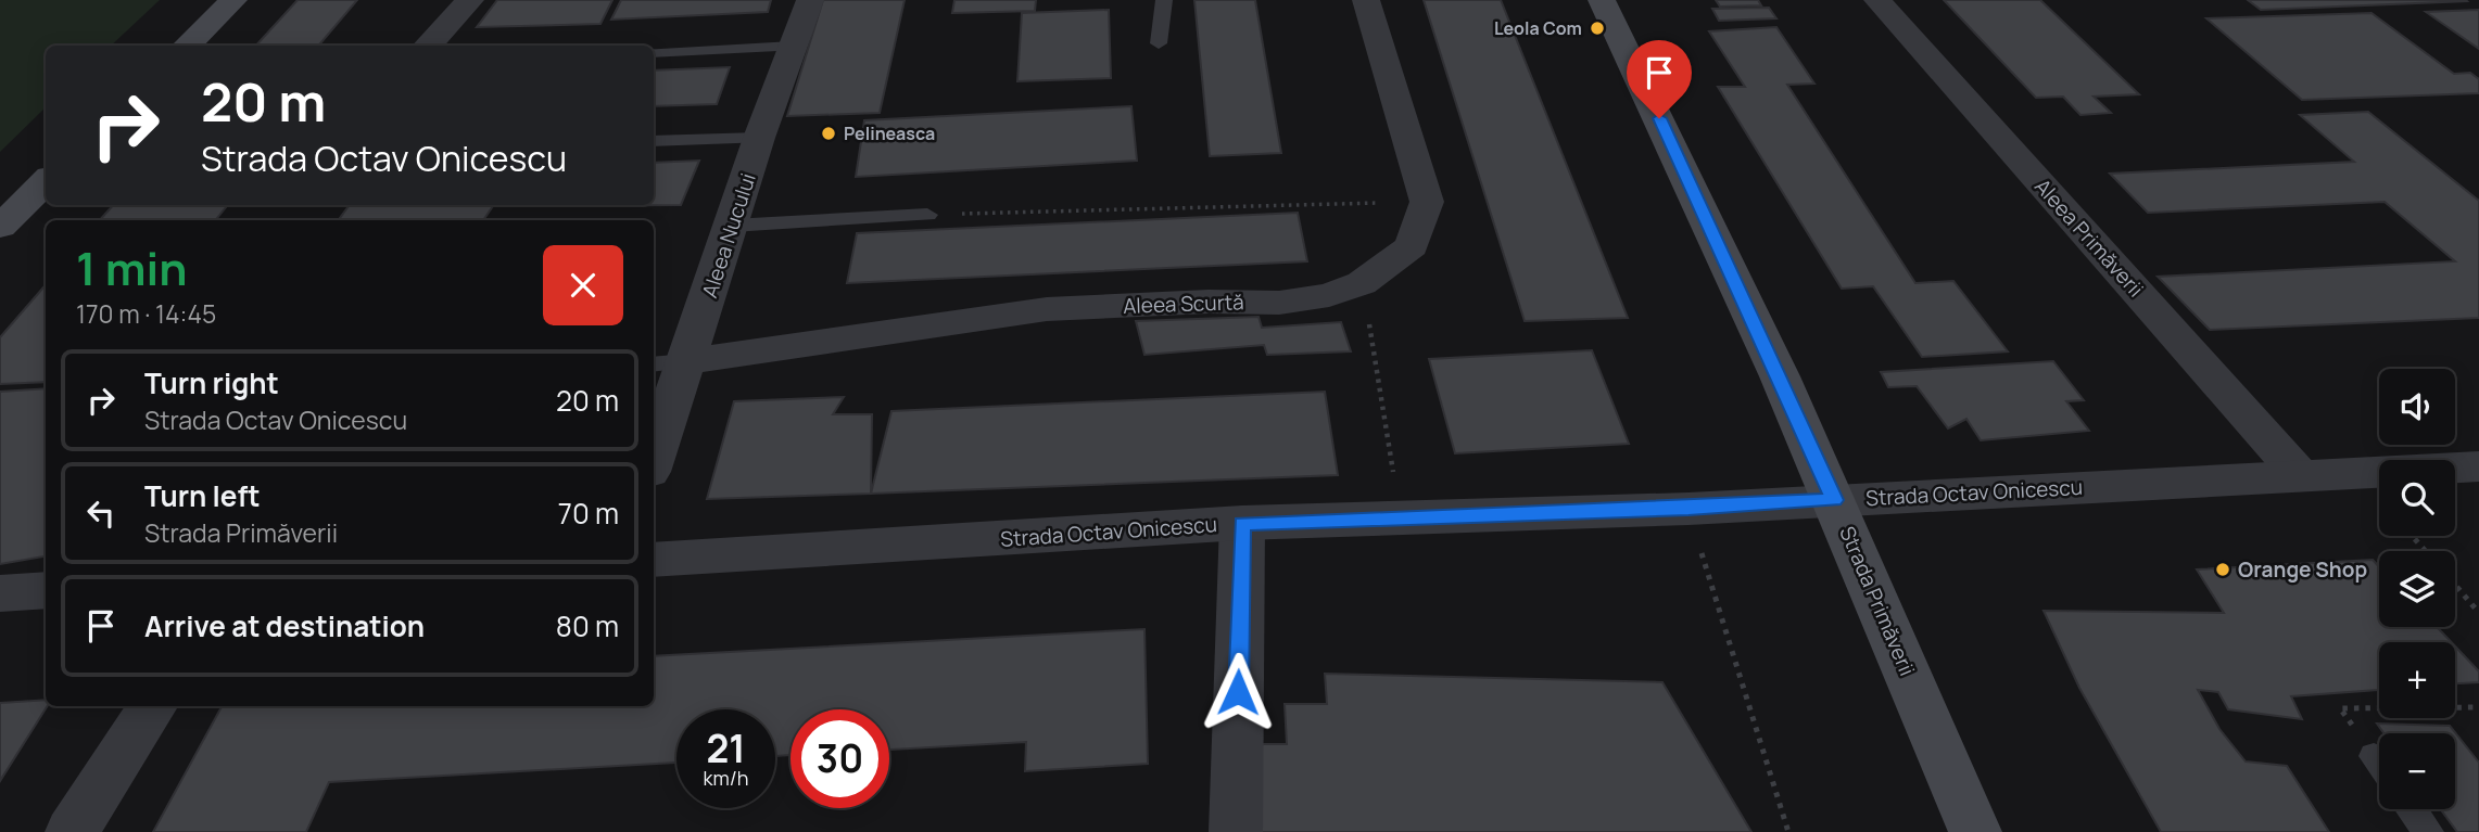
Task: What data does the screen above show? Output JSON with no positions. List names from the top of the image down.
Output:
{
  "streets": {
    "main road": ["Strada Primăverii"],
    "street": [
      "Aleea Nucului",
      "Aleea Primăverii",
      "Aleea Scurtă",
      "Strada Octav Onicescu"
    ]
  },
  "crossings": [
    ["Aleea Nucului", "Aleea Scurtă"],
    ["Aleea Primăverii", "Strada Octav Onicescu"],
    ["Strada Octav Onicescu", "Strada Primăverii"]
  ],
  "places": ["Leola Com", "Pelineasca", "Orange Shop"],
  "page": {
    "turn": ["20 m", "Strada Octav Onicescu"],
    "heading": ["1 min", "170 m · 14:45"],
    "list": [
      {
        "name": "Turn right",
        "note": "Strada Octav Onicescu",
        "value": "20 m"
      },
      {
        "name": "Turn left",
        "note": "Strada Primăverii",
        "value": "70 m"
      },
      {
        "name": "Arrive at destination",
        "value": "80 m"
      }
    ],
    "map_buttons": ["+", "−"],
    "speed": "21 km/h",
    "limit": "30"
  }
}
